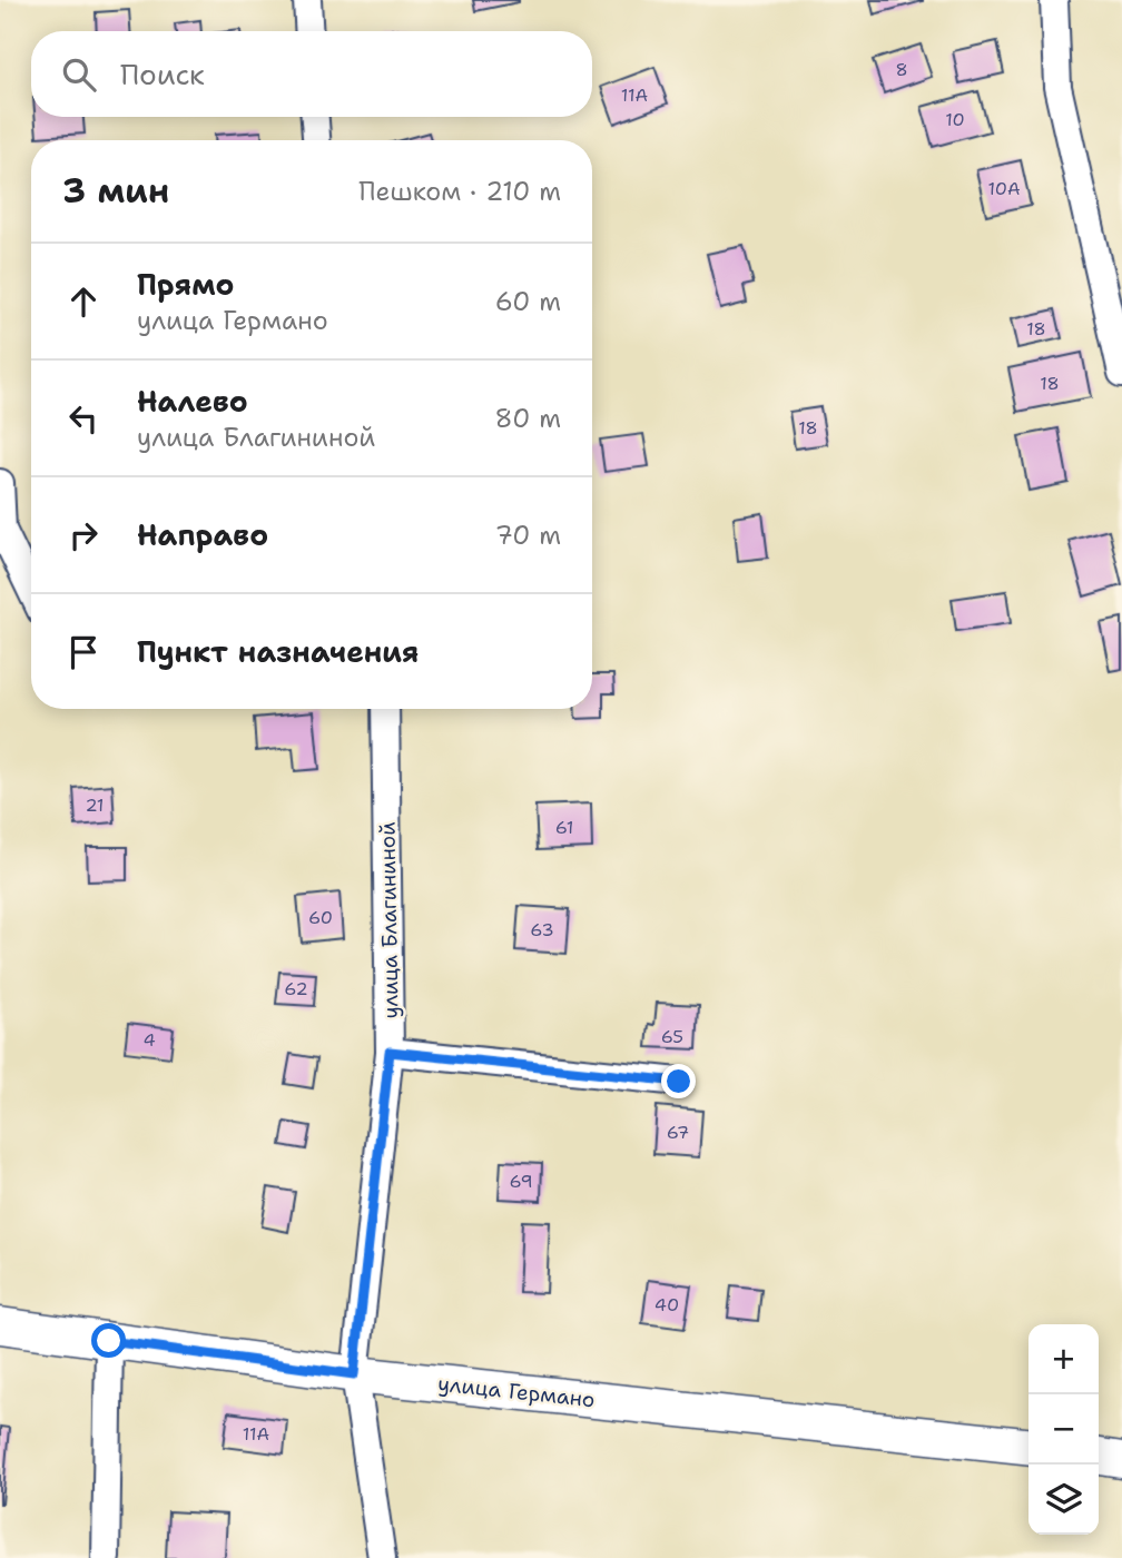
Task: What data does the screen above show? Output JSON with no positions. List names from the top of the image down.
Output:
{
  "streets": {
    "main road": ["улица Германо"],
    "street": ["улица Благининой"]
  },
  "crossings": [
    ["улица Благининой", "улица Германо"]
  ],
  "house_numbers": [
    "8",
    "11А",
    "10",
    "10А",
    "18",
    "18",
    "18",
    "21",
    "61",
    "60",
    "63",
    "62",
    "65",
    "4",
    "67",
    "69",
    "40",
    "11А"
  ],
  "page": {
    "search": "Поиск",
    "heading": ["3 мин", "Пешком · 210 m"],
    "list": [
      ["Прямо", "улица Германо", "60 m"],
      ["Налево", "улица Благининой", "80 m"],
      ["Направо", "70 m"],
      "Пункт назначения"
    ],
    "map_buttons": ["+", "−"]
  }
}
